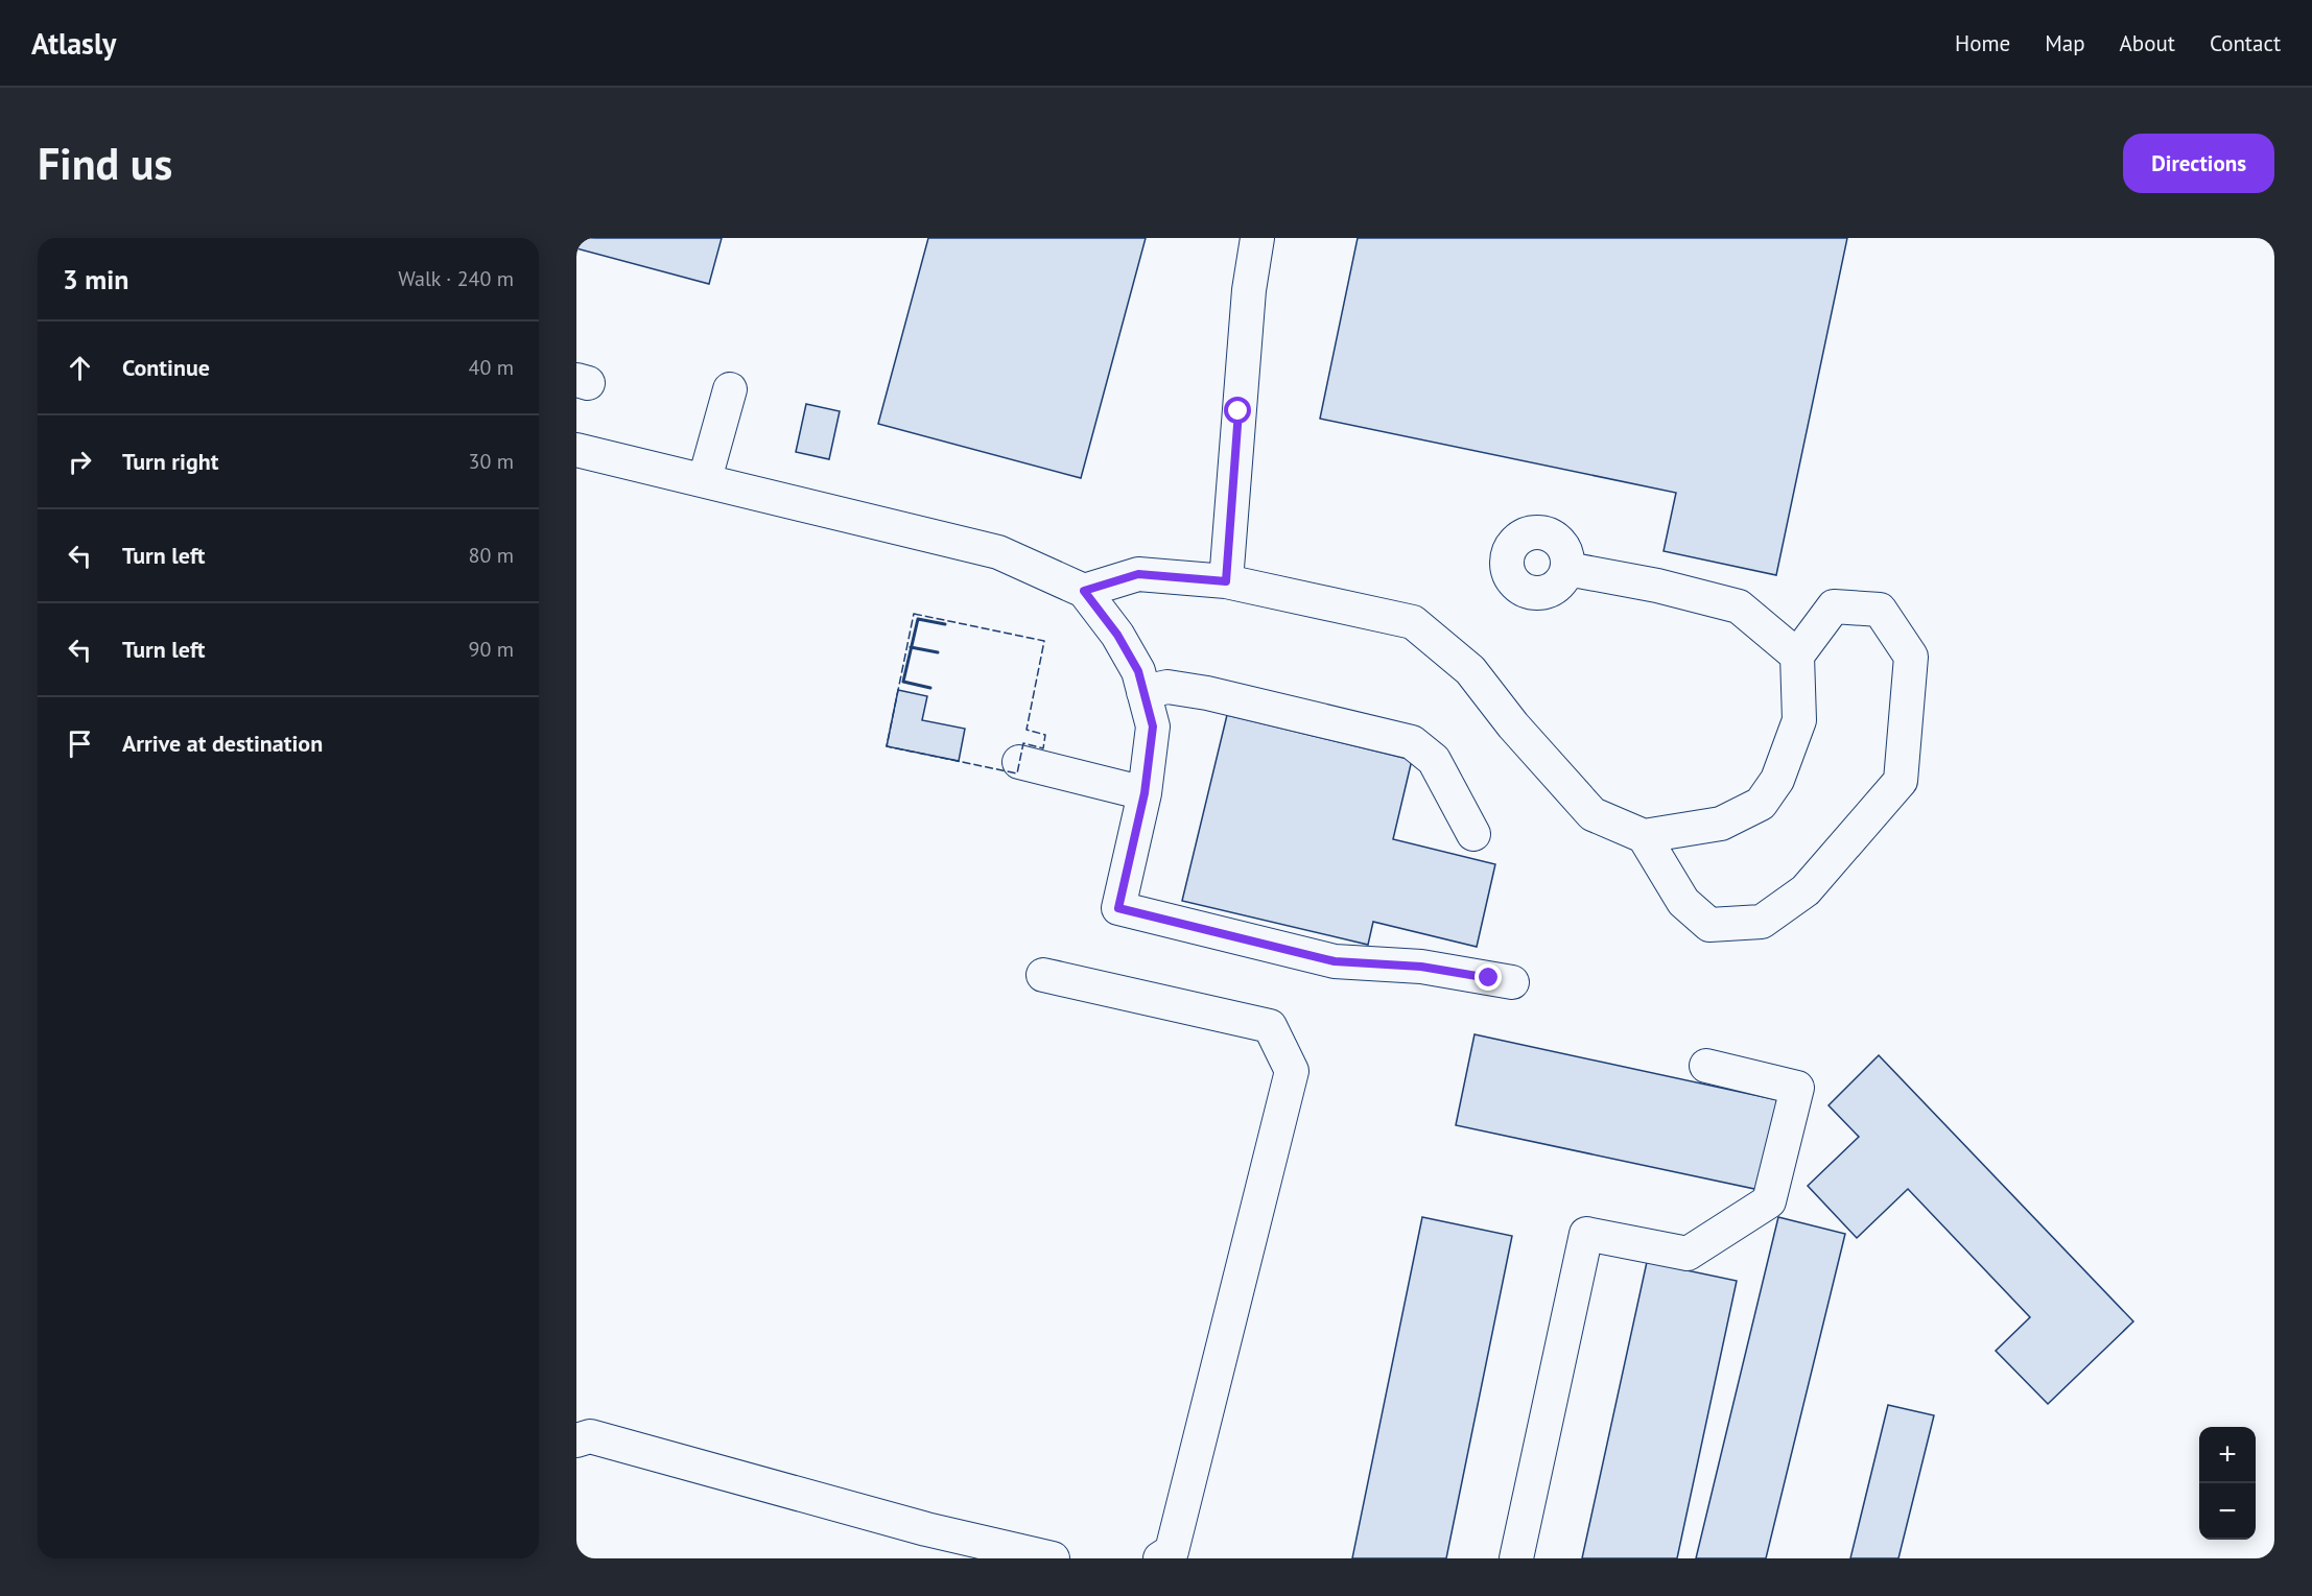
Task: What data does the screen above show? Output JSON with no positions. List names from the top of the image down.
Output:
{
  "page": {
    "header": "Atlasly",
    "nav": [
      "Home",
      "Map",
      "About",
      "Contact"
    ],
    "buttons": "Directions",
    "title": "Find us",
    "heading": ["3 min", "Walk · 240 m"],
    "list": [
      ["Continue", "40 m"],
      ["Turn right", "30 m"],
      ["Turn left", "80 m"],
      ["Turn left", "90 m"],
      "Arrive at destination"
    ],
    "map_buttons": ["+", "−"]
  }
}
